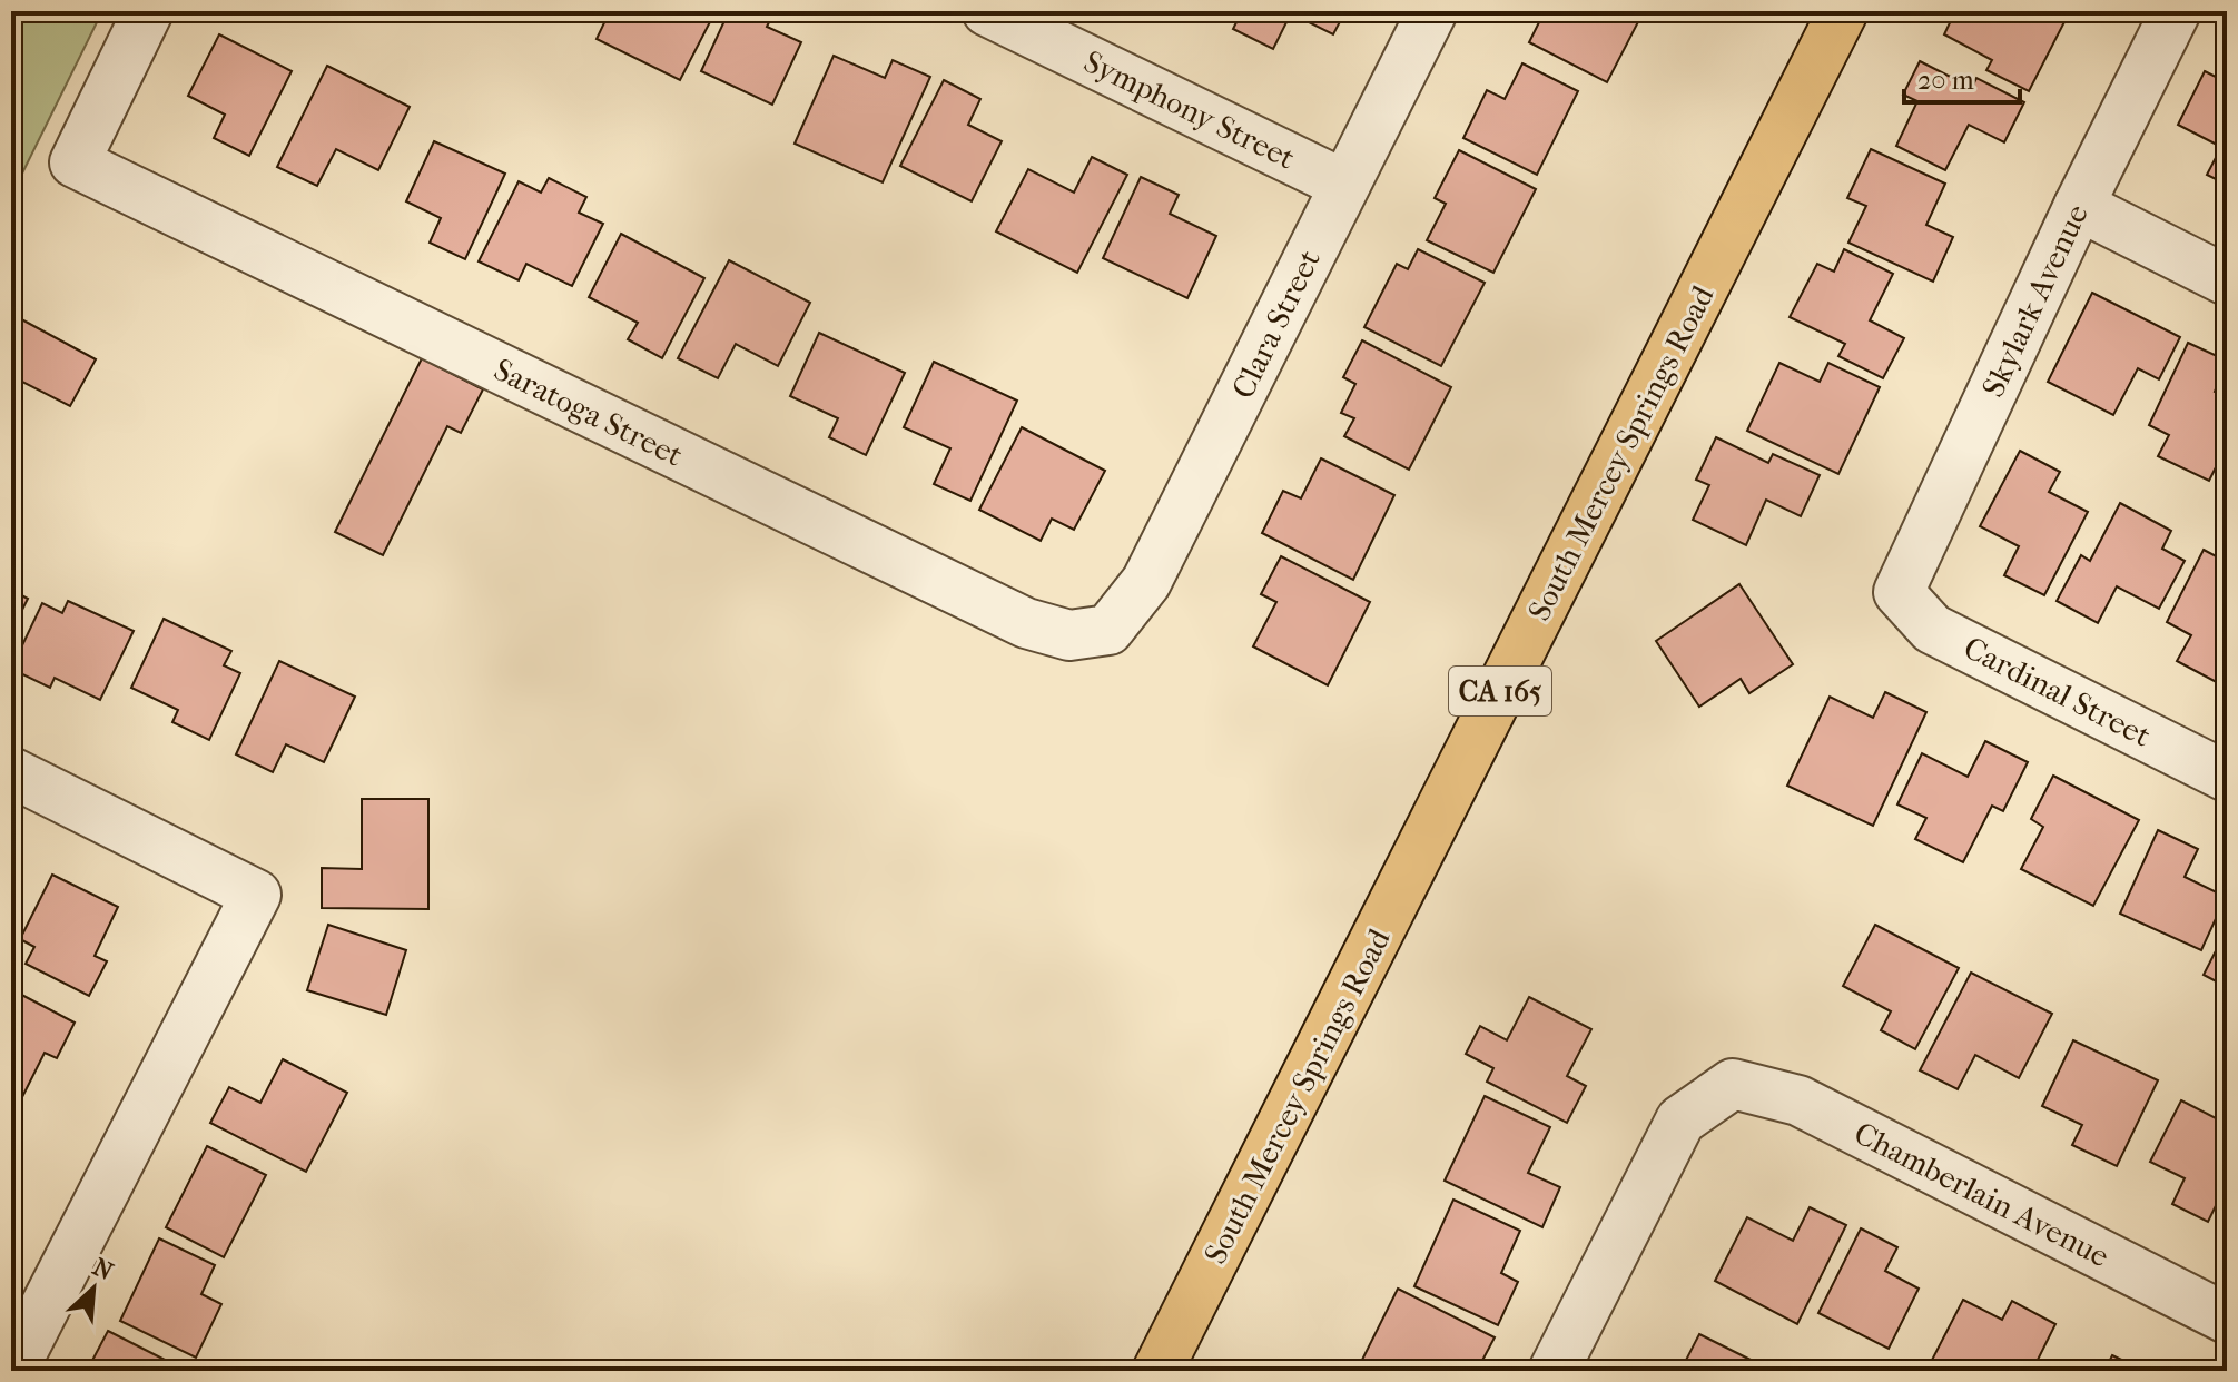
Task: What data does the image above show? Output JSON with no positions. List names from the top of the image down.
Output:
{
  "streets": {
    "main road": ["South Mercey Springs Road", "CA 165"],
    "street": [
      "Symphony Street",
      "Skylark Avenue",
      "Clara Street",
      "Saratoga Street",
      "Cardinal Street",
      "Chamberlain Avenue"
    ]
  },
  "crossings": [
    ["Symphony Street", "Clara Street"],
    ["Skylark Avenue", "Cardinal Street"],
    ["Clara Street", "Saratoga Street"]
  ],
  "scale_bar": "20 m",
  "north": "top right"
}
